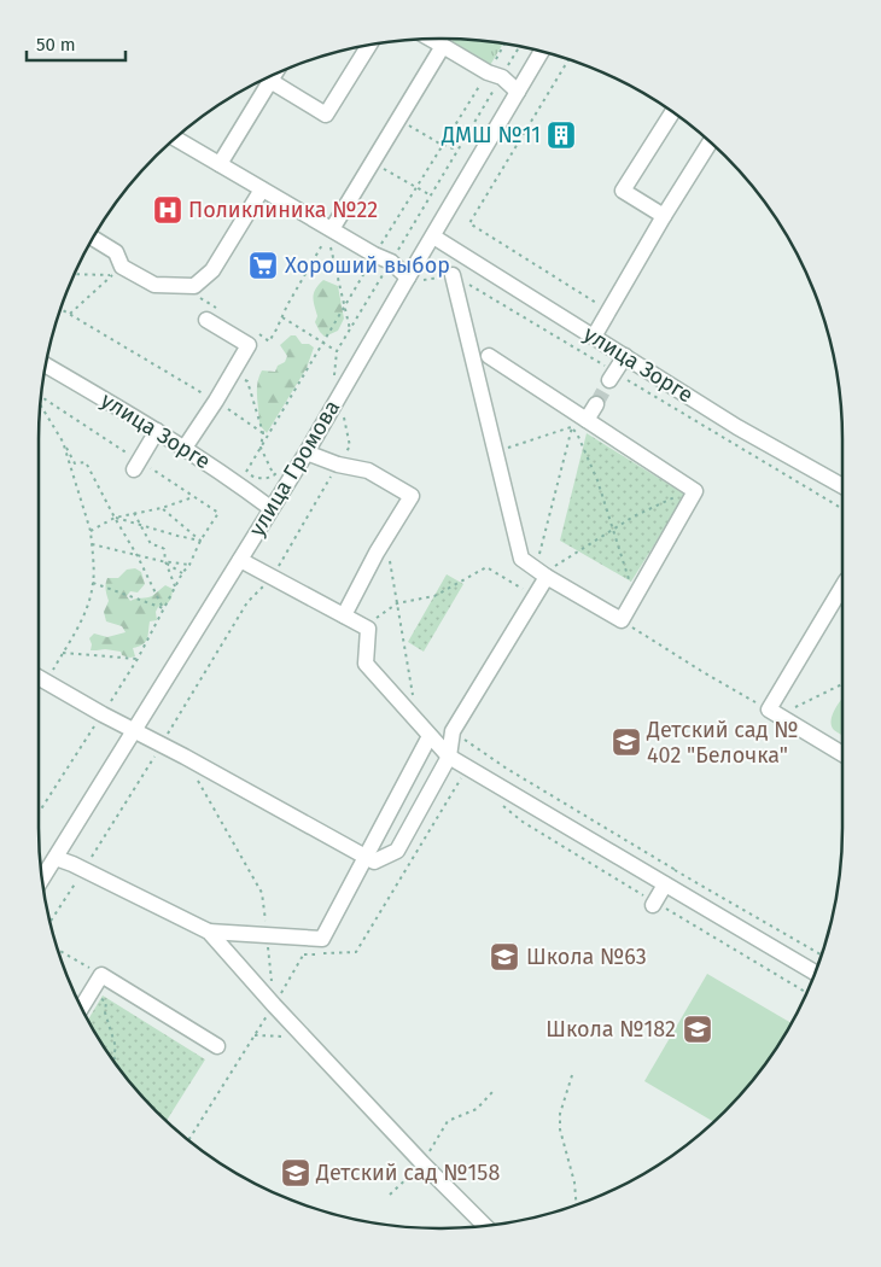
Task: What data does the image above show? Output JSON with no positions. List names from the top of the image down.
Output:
{
  "streets": {
    "street": ["улица Зорге", "улица Громова"]
  },
  "crossings": [
    ["улица Зорге", "улица Громова"]
  ],
  "places": {
    "building": ["ДМШ №11"],
    "hospital": ["Поликлиника №22"],
    "supermarket": ["Хороший выбор"],
    "school or university": [
      "Детский сад № 402 \"Белочка\"",
      "Школа №63",
      "Школа №182",
      "Детский сад №158"
    ]
  },
  "scale_bar": "50 m"
}
